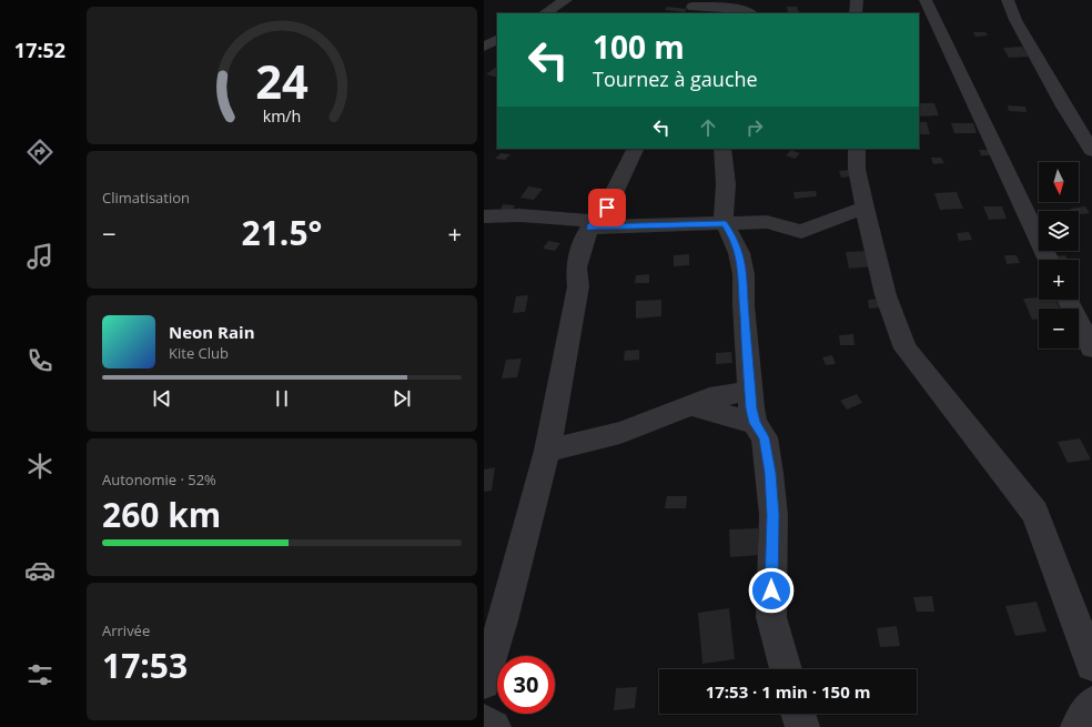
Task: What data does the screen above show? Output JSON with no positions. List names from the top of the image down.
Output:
{
  "north": "bottom",
  "page": {
    "tabs": "17:52",
    "turn": ["100 m", "Tournez à gauche"],
    "tile": [
      "Climatisation",
      ["Autonomie · 52%", "260 km"],
      ["Arrivée", "17:53"]
    ],
    "map_buttons": ["+", "−"],
    "heat": ["−", "21.5°", "+"],
    "song": ["Neon Rain", "Kite Club"],
    "limit": "30",
    "trip": "17:53 · 1 min · 150 m",
    "gauge": ["24", "km/h"]
  }
}
